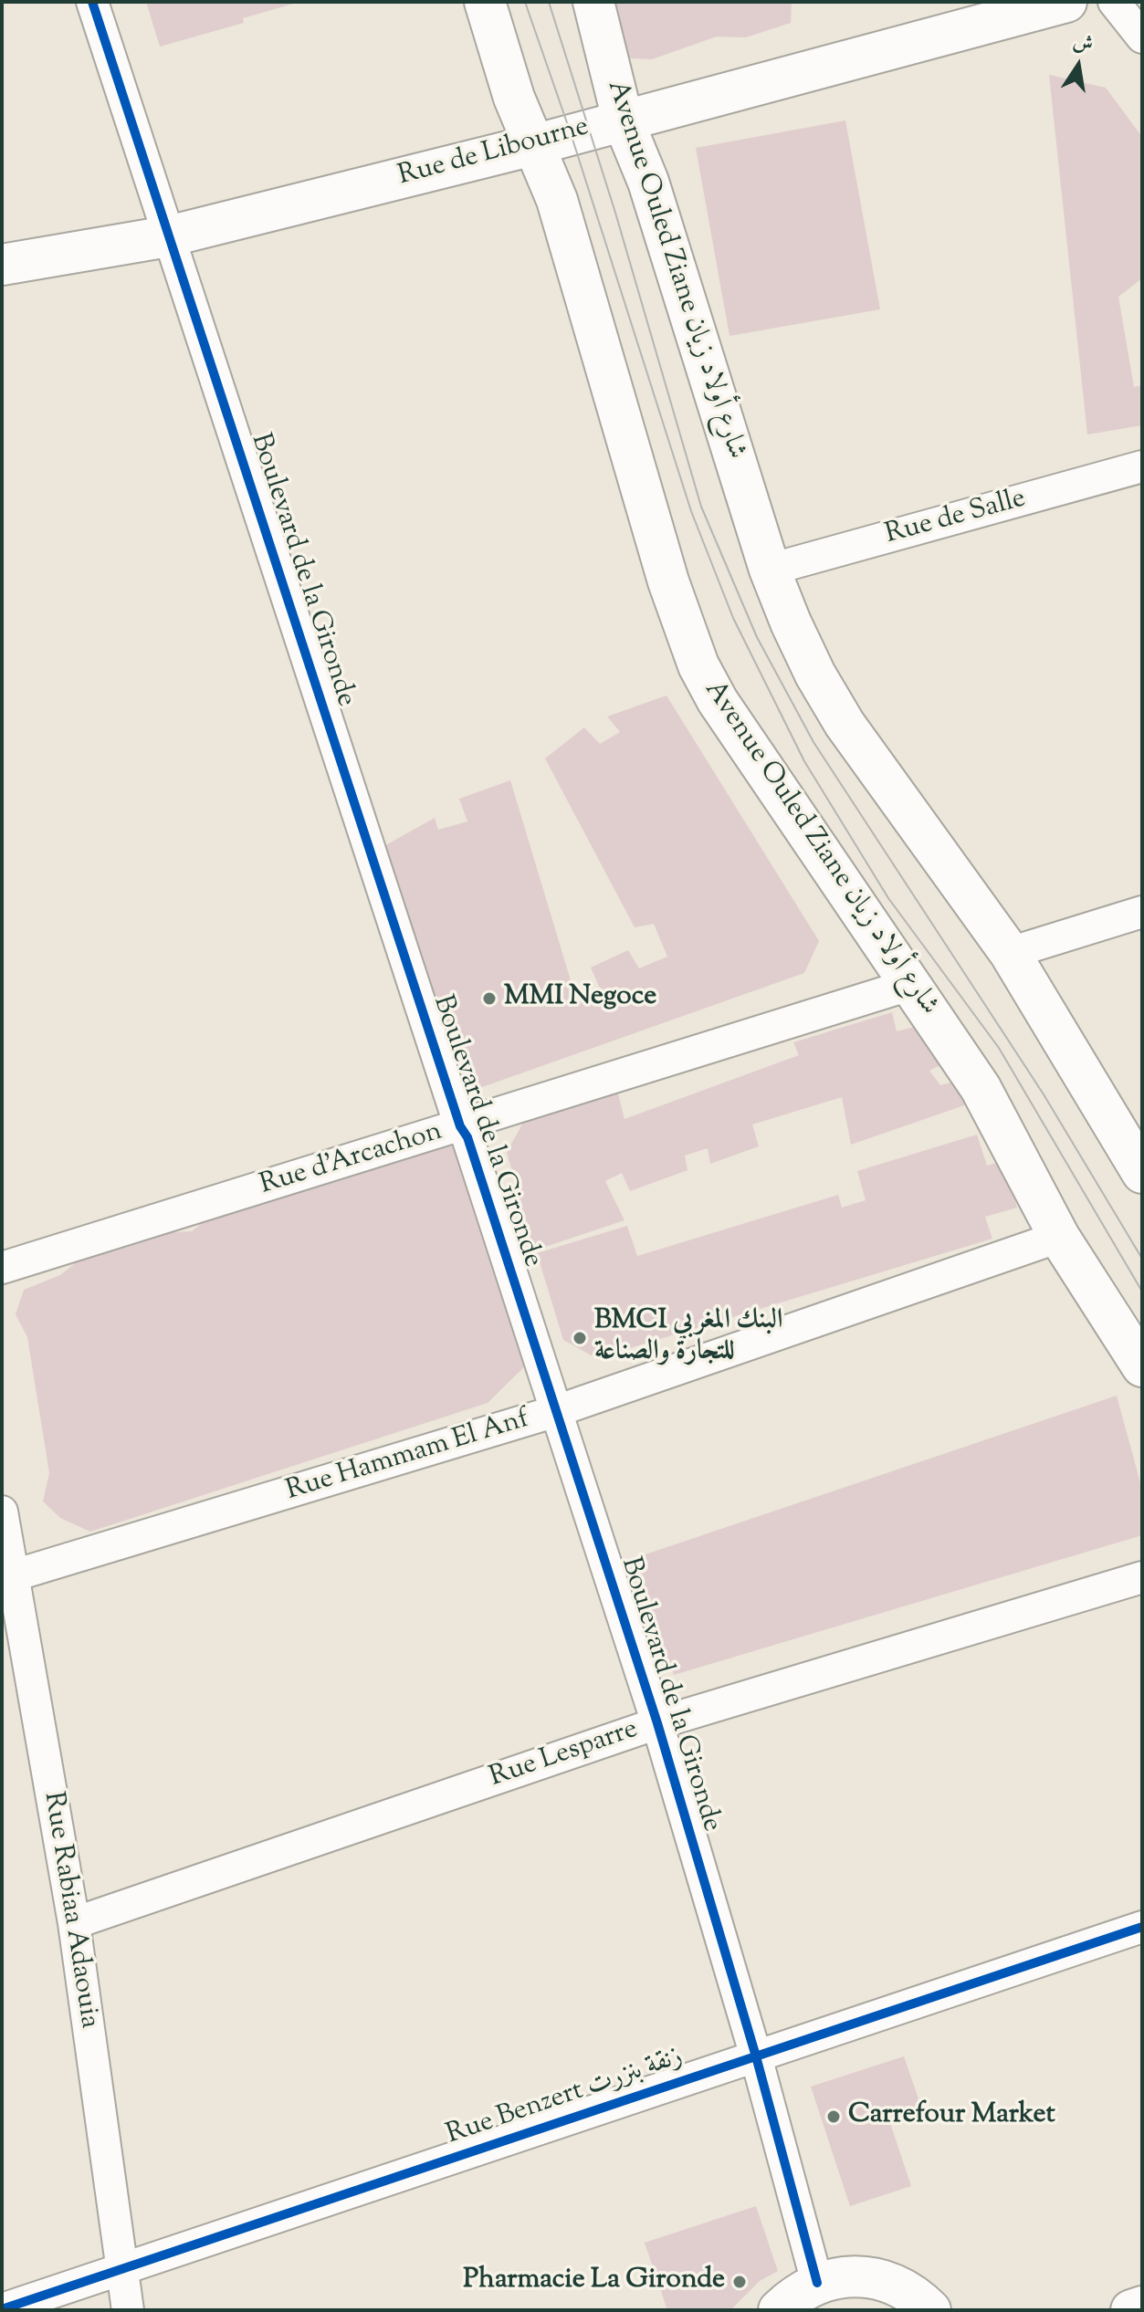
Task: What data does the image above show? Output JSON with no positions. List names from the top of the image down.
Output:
{
  "streets": {
    "main road": ["Rue de Libourne", "Avenue Ouled Ziane شارع أولاد زيان"],
    "street": [
      "Rue de Salle",
      "Boulevard de la Gironde",
      "Rue d'Arcachon",
      "Rue Hammam El Anf",
      "Rue Lesparre",
      "Rue Rabiaa Adaouia",
      "Rue Benzert زنقة بنزرت"
    ]
  },
  "crossings": [
    ["Rue de Libourne", "Avenue Ouled Ziane شارع أولاد زيان"],
    ["Rue de Libourne", "Boulevard de la Gironde"],
    ["Avenue Ouled Ziane شارع أولاد زيان", "Rue de Salle"],
    ["Avenue Ouled Ziane شارع أولاد زيان", "Rue d'Arcachon"],
    ["Avenue Ouled Ziane شارع أولاد زيان", "Rue Hammam El Anf"],
    ["Boulevard de la Gironde", "Rue d'Arcachon"],
    ["Boulevard de la Gironde", "Rue Hammam El Anf"],
    ["Boulevard de la Gironde", "Rue Lesparre"],
    ["Boulevard de la Gironde", "Rue Benzert زنقة بنزرت"],
    ["Rue Hammam El Anf", "Rue Rabiaa Adaouia"],
    ["Rue Lesparre", "Rue Rabiaa Adaouia"],
    ["Rue Rabiaa Adaouia", "Rue Benzert زنقة بنزرت"]
  ],
  "places": [
    "MMI Negoce",
    "BMCI البنك المغربي للتجارة والصناعة",
    "Carrefour Market",
    "Pharmacie La Gironde"
  ],
  "north": "top"
}
